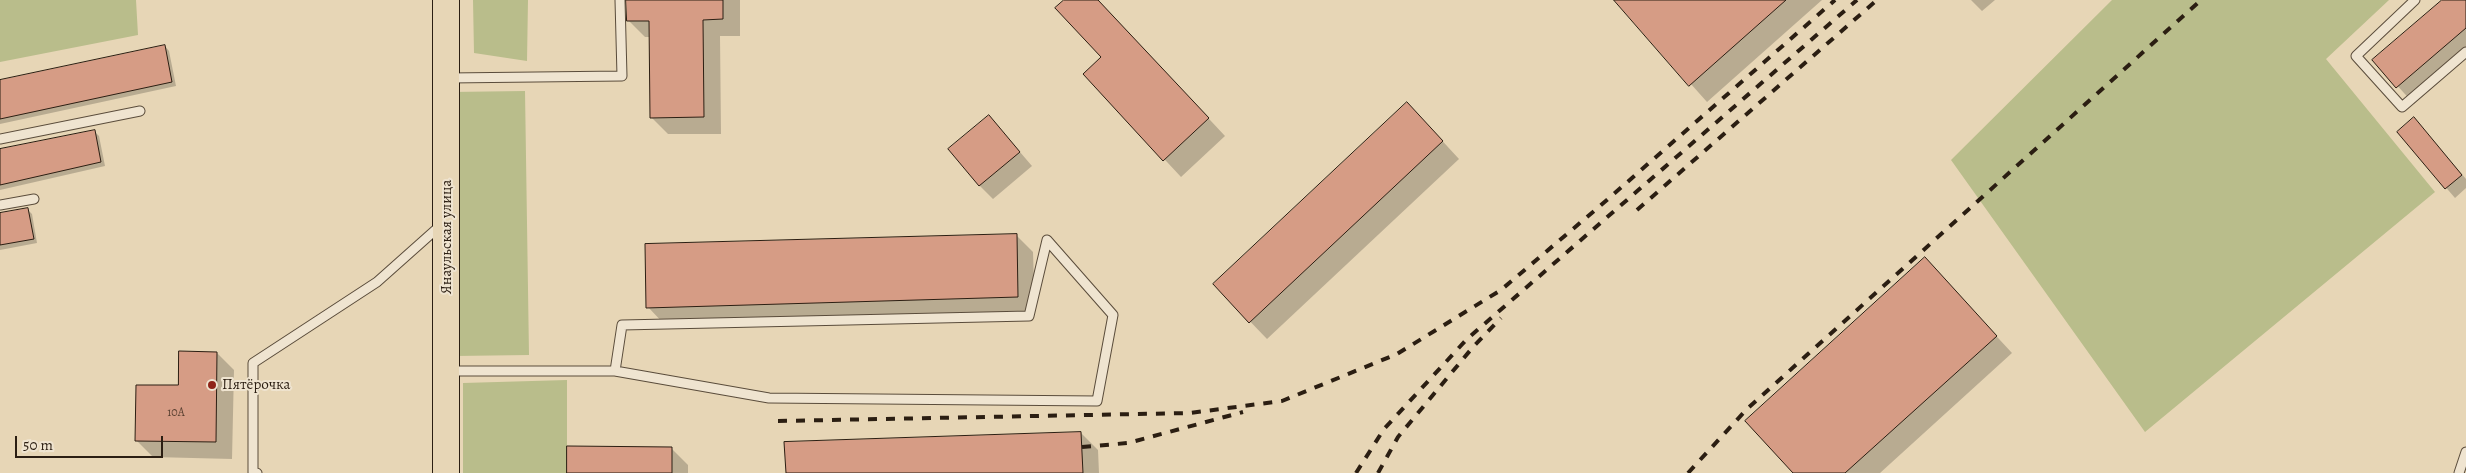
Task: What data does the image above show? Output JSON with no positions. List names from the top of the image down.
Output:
{
  "streets": {
    "main road": ["Янаульская улица"]
  },
  "places": ["Пятёрочка"],
  "house_numbers": ["10А"],
  "scale_bar": "50 m"
}
